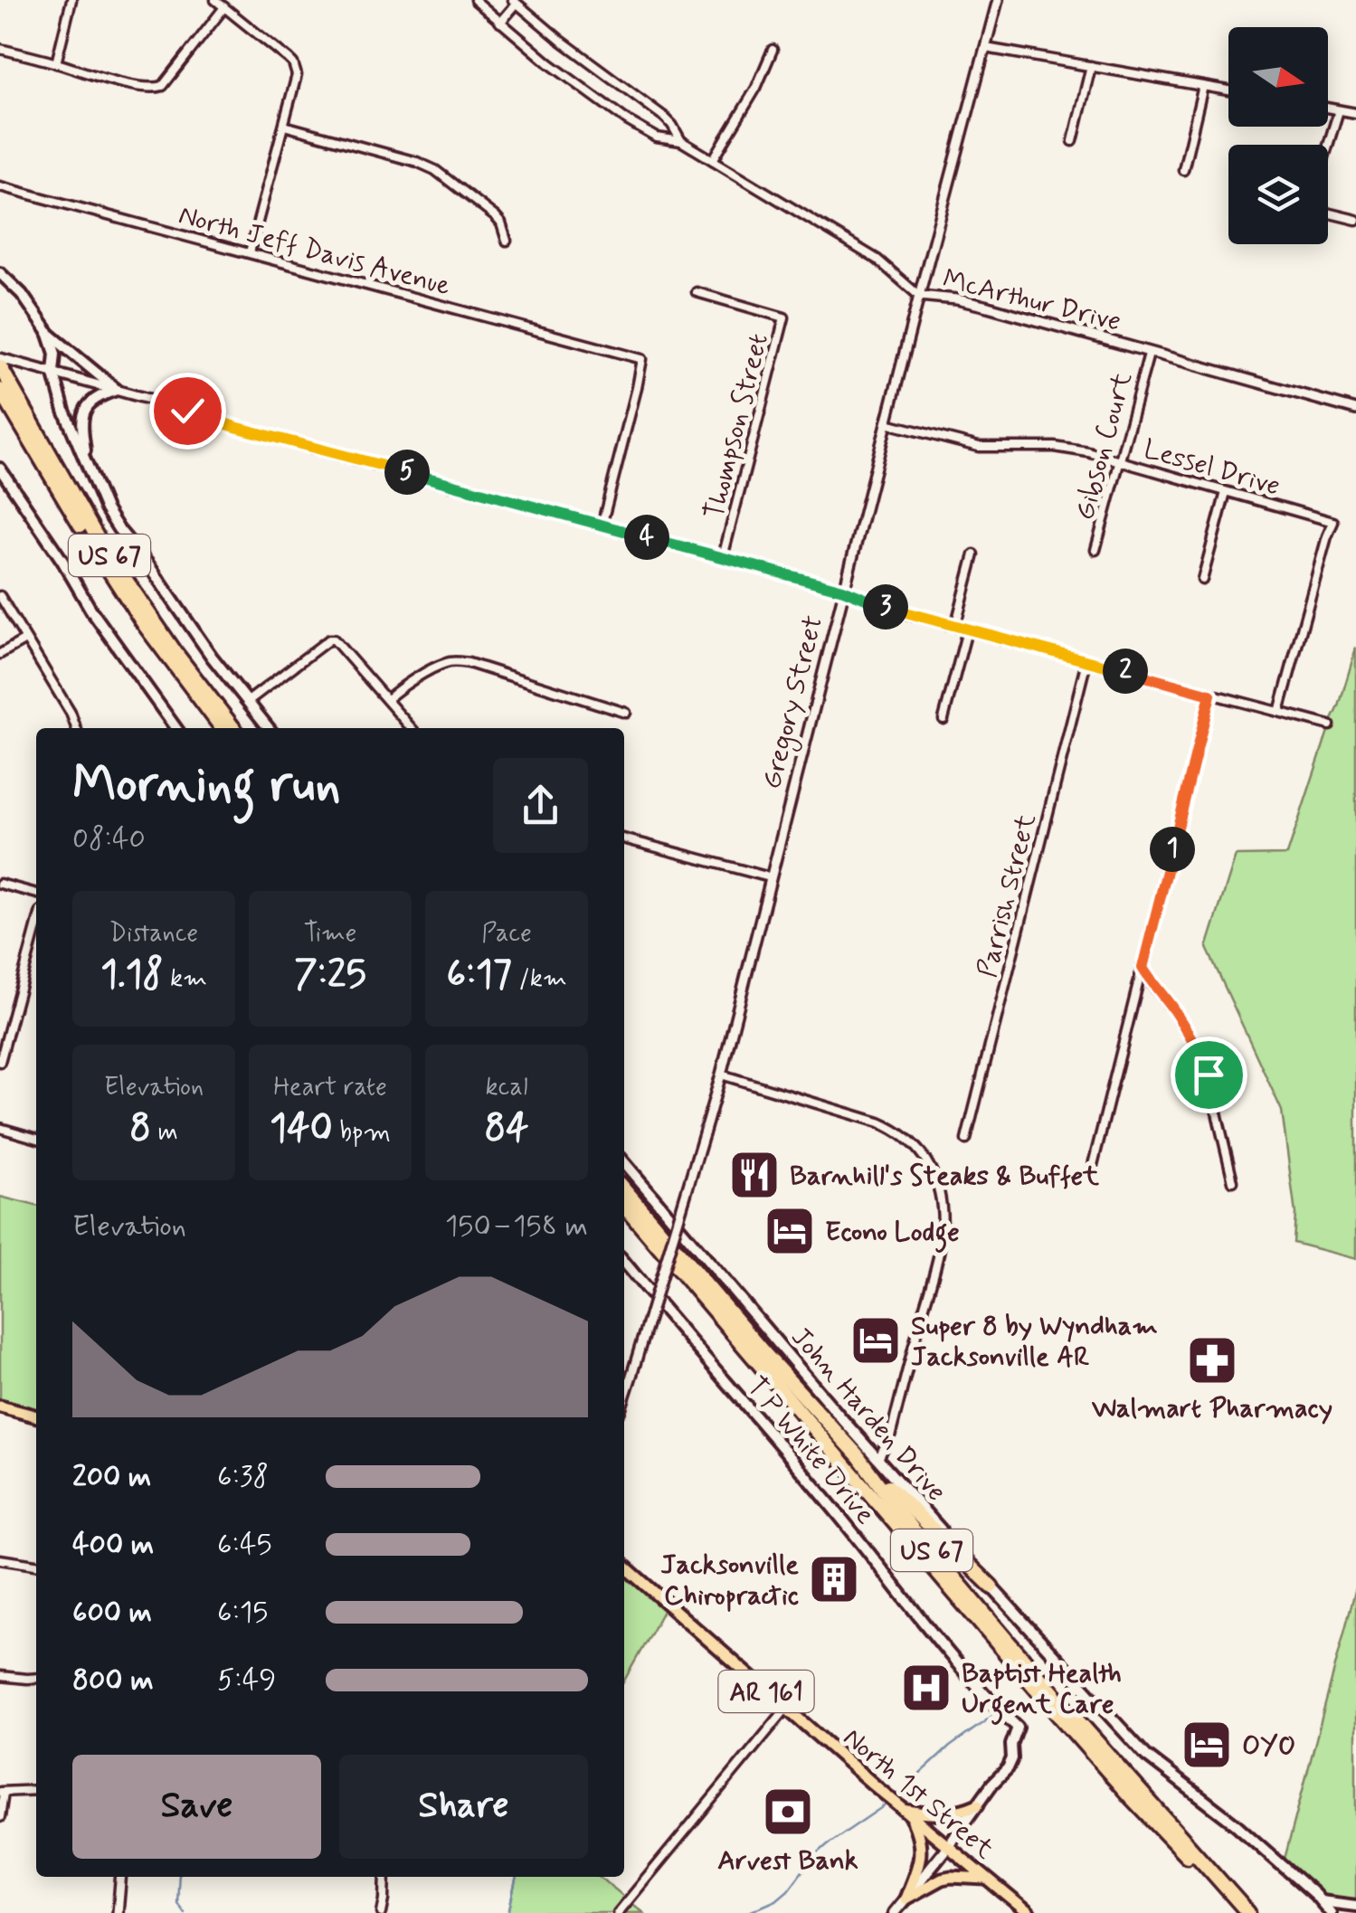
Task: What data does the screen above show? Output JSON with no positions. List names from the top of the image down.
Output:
{
  "streets": {
    "highway": ["US 67"],
    "main road": [
      "John Harden Drive",
      "T P White Drive",
      "AR 161",
      "North 1st Street"
    ],
    "street": [
      "North Jeff Davis Avenue",
      "McArthur Drive",
      "Thompson Street",
      "Gibson Court",
      "Lessel Drive",
      "Gregory Street",
      "Parrish Street"
    ]
  },
  "crossings": [
    ["McArthur Drive", "Gibson Court"],
    ["McArthur Drive", "Gregory Street"],
    ["Gibson Court", "Lessel Drive"],
    ["Lessel Drive", "Gregory Street"],
    ["T P White Drive", "North 1st Street"]
  ],
  "places": {
    "restaurant": ["Barnhill's Steaks & Buffet"],
    "hotel": ["Econo Lodge", "Super 8 by Wyndham Jacksonville AR", "OYO"],
    "pharmacy": ["Walmart Pharmacy"],
    "building": ["Jacksonville Chiropractic"],
    "hospital": ["Baptist Health Urgent Care"],
    "bank": ["Arvest Bank"]
  },
  "north": "right",
  "page": {
    "pins": [
      "5",
      "4",
      "3",
      "2",
      "1"
    ],
    "heading": ["Morning run", "08:40"],
    "stats": [
      ["Distance", "1.18 km"],
      ["Time", "7:25"],
      ["Pace", "6:17 /km"],
      ["Elevation", "8 m"],
      ["Heart rate", "140 bpm"],
      ["kcal", "84"]
    ],
    "chart": ["Elevation", "150–158 m"],
    "list": [
      {
        "name": "200 m",
        "note": "6:38"
      },
      {
        "name": "400 m",
        "note": "6:45"
      },
      {
        "name": "600 m",
        "note": "6:15"
      },
      {
        "name": "800 m",
        "note": "5:49"
      }
    ],
    "buttons": ["Save", "Share"]
  }
}
